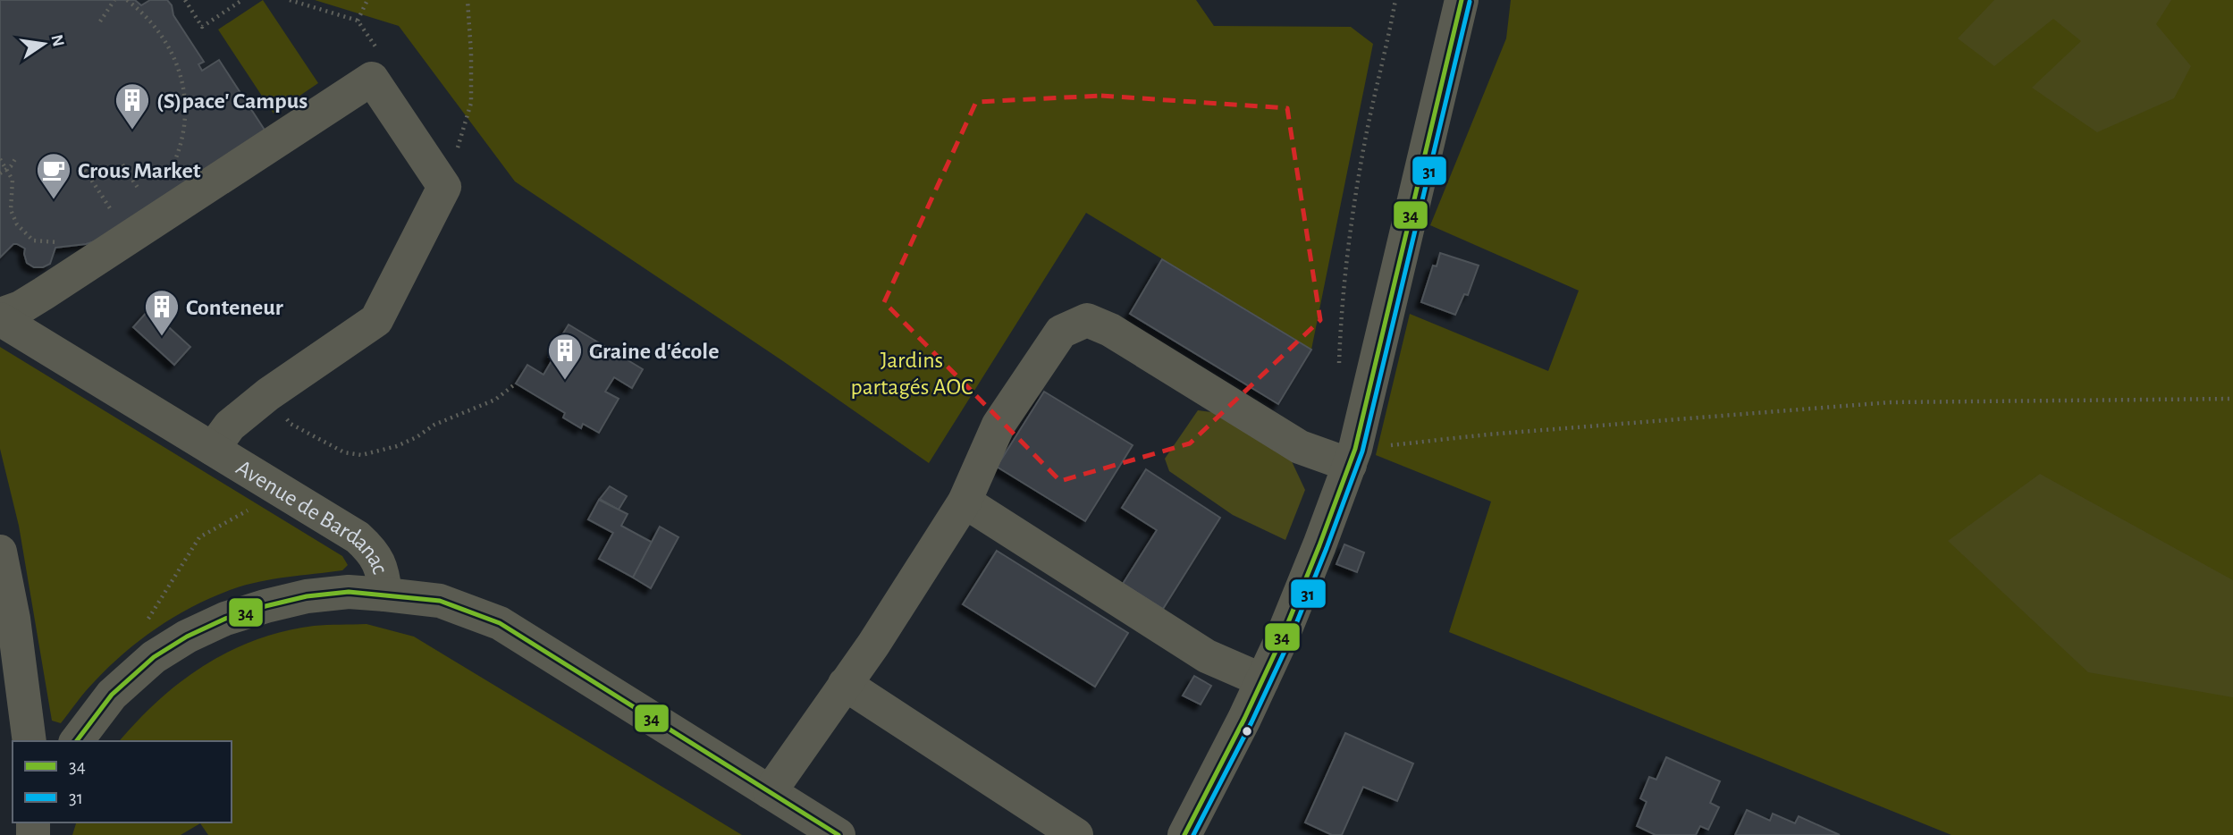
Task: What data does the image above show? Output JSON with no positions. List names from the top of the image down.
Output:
{
  "streets": {
    "street": ["Avenue de Bardanac"]
  },
  "parks": ["Jardins partagés AOC"],
  "places": {
    "building": ["(S)pace' Campus", "Conteneur", "Graine d'école"],
    "cafe": ["Crous Market"]
  },
  "lines": ["transit line 34", "transit line 31"],
  "legend": ["34", "31"],
  "north": "right"
}
